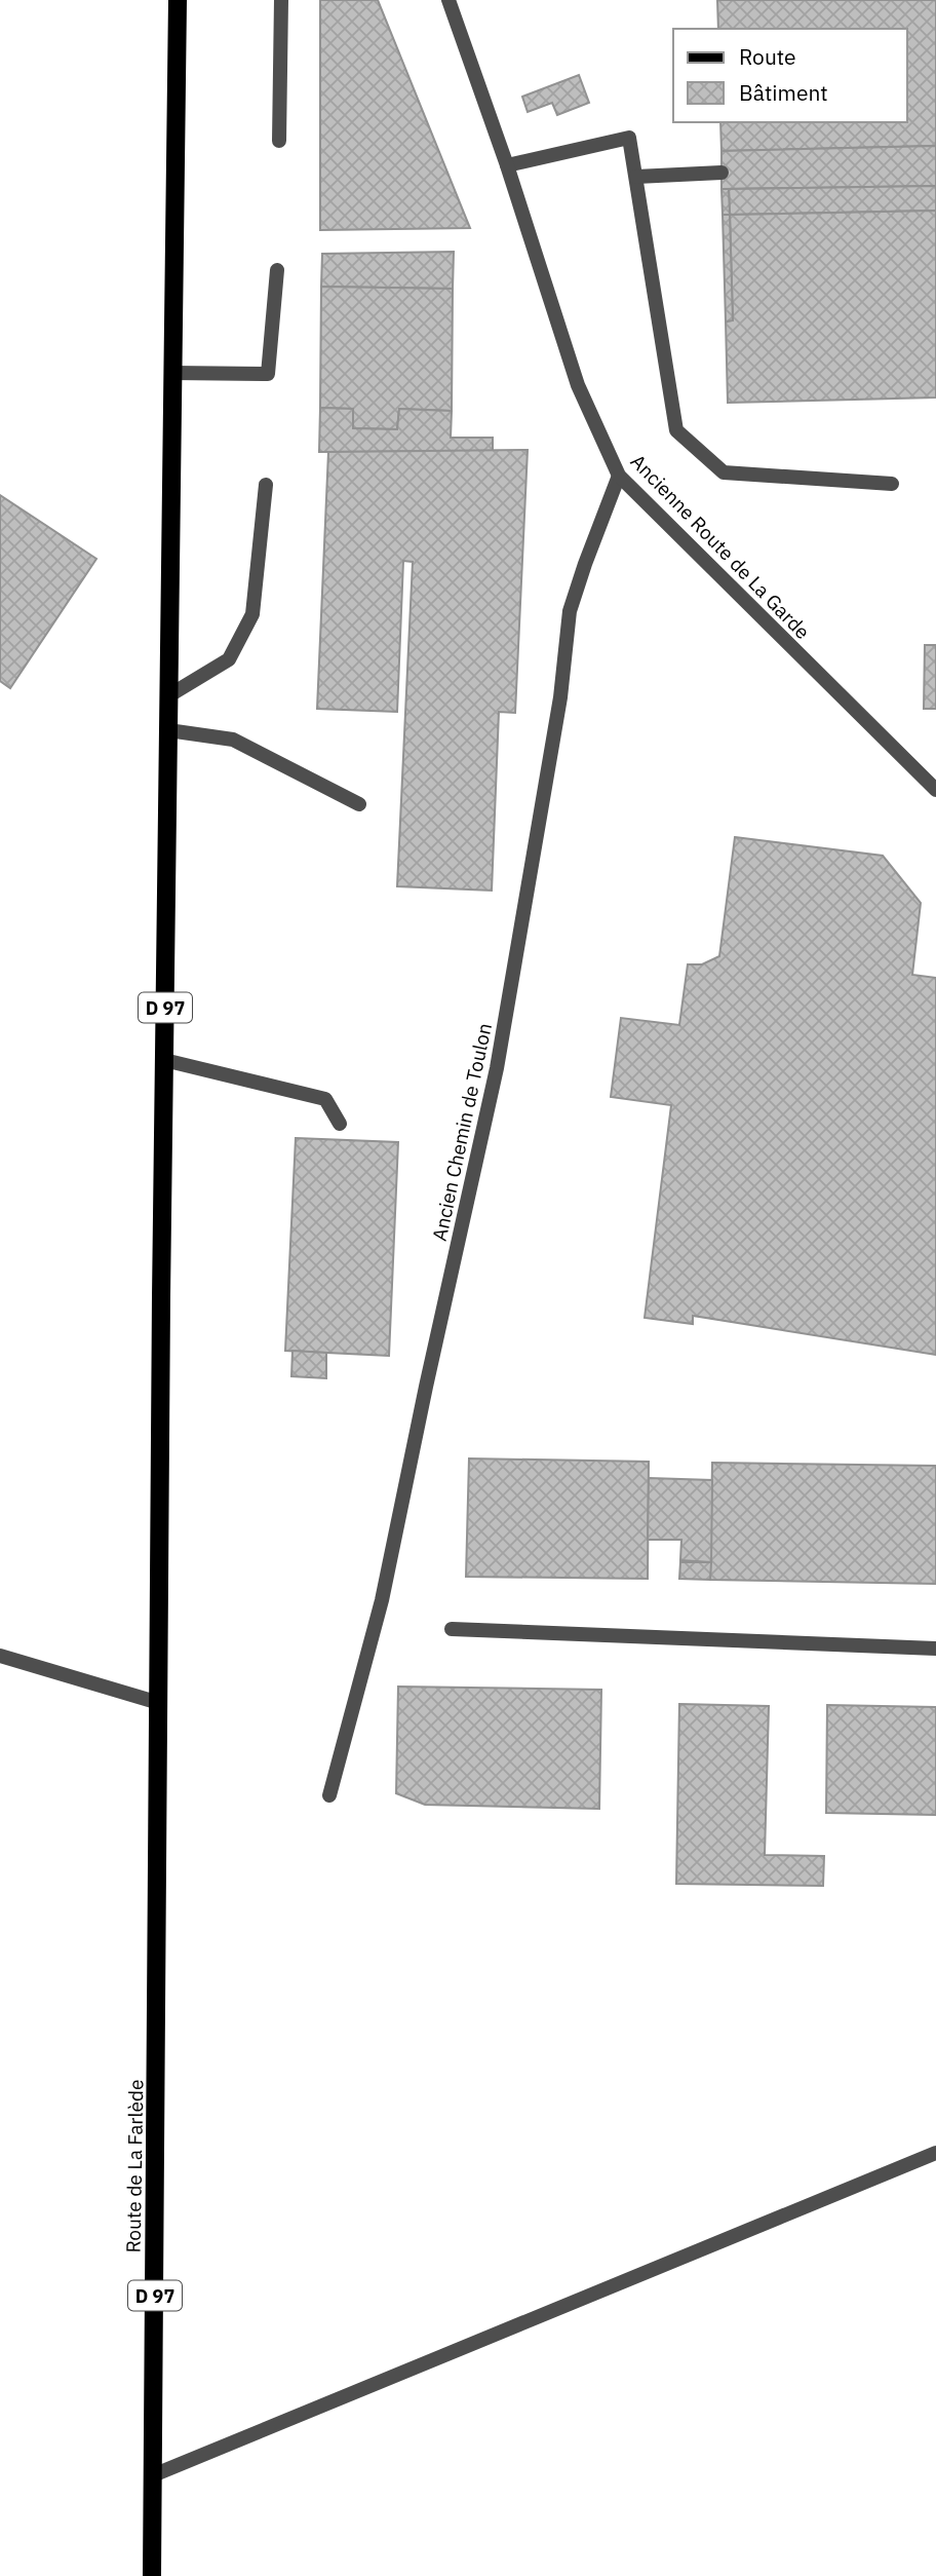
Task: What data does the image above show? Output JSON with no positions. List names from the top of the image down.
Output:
{
  "streets": {
    "main road": ["D 97", "Route de La Farlède"],
    "street": ["Ancienne Route de La Garde", "Ancien Chemin de Toulon"]
  },
  "crossings": [
    ["Ancienne Route de La Garde", "Ancien Chemin de Toulon"],
    ["D 97", "Route de La Farlède"]
  ],
  "legend": ["Route", "Bâtiment"]
}
